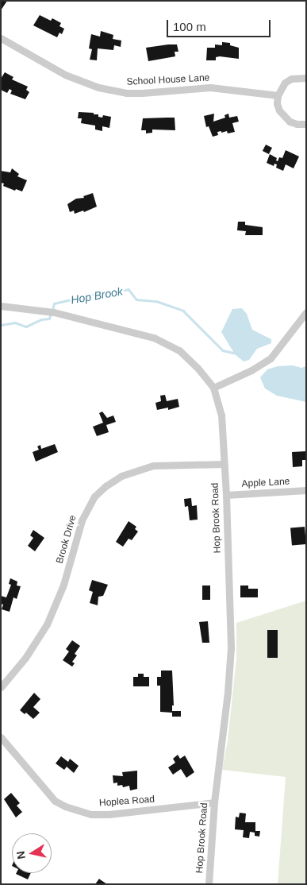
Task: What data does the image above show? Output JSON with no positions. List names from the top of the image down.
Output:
{
  "streets": {
    "street": [
      "School House Lane",
      "Apple Lane",
      "Hop Brook Road",
      "Brook Drive",
      "Hoplea Road"
    ]
  },
  "crossings": [
    ["Apple Lane", "Hop Brook Road"],
    ["Hop Brook Road", "Brook Drive"],
    ["Hop Brook Road", "Hoplea Road"]
  ],
  "water": ["Hop Brook"],
  "scale_bar": "100 m",
  "north": "left"
}
